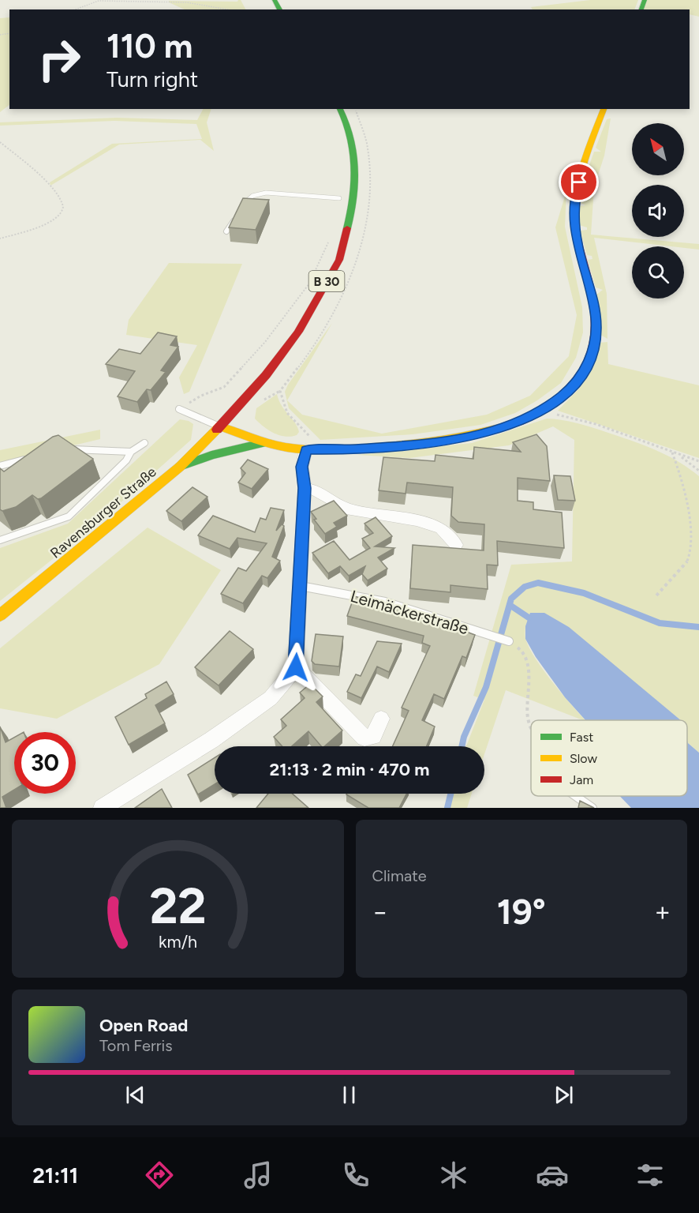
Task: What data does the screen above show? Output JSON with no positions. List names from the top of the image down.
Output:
{
  "streets": {
    "street": ["B 30", "Ravensburger Straße"],
    "lane": ["Leimäckerstraße"]
  },
  "crossings": [
    ["B 30", "Ravensburger Straße"]
  ],
  "legend": ["Fast", "Slow", "Jam"],
  "north": "top left",
  "page": {
    "turn": ["110 m", "Turn right"],
    "limit": "30",
    "trip": "21:13 · 2 min · 470 m",
    "tile": "Climate",
    "heat": ["−", "19°", "+"],
    "song": ["Open Road", "Tom Ferris"],
    "tabs": "21:11",
    "gauge": ["22", "km/h"]
  }
}
